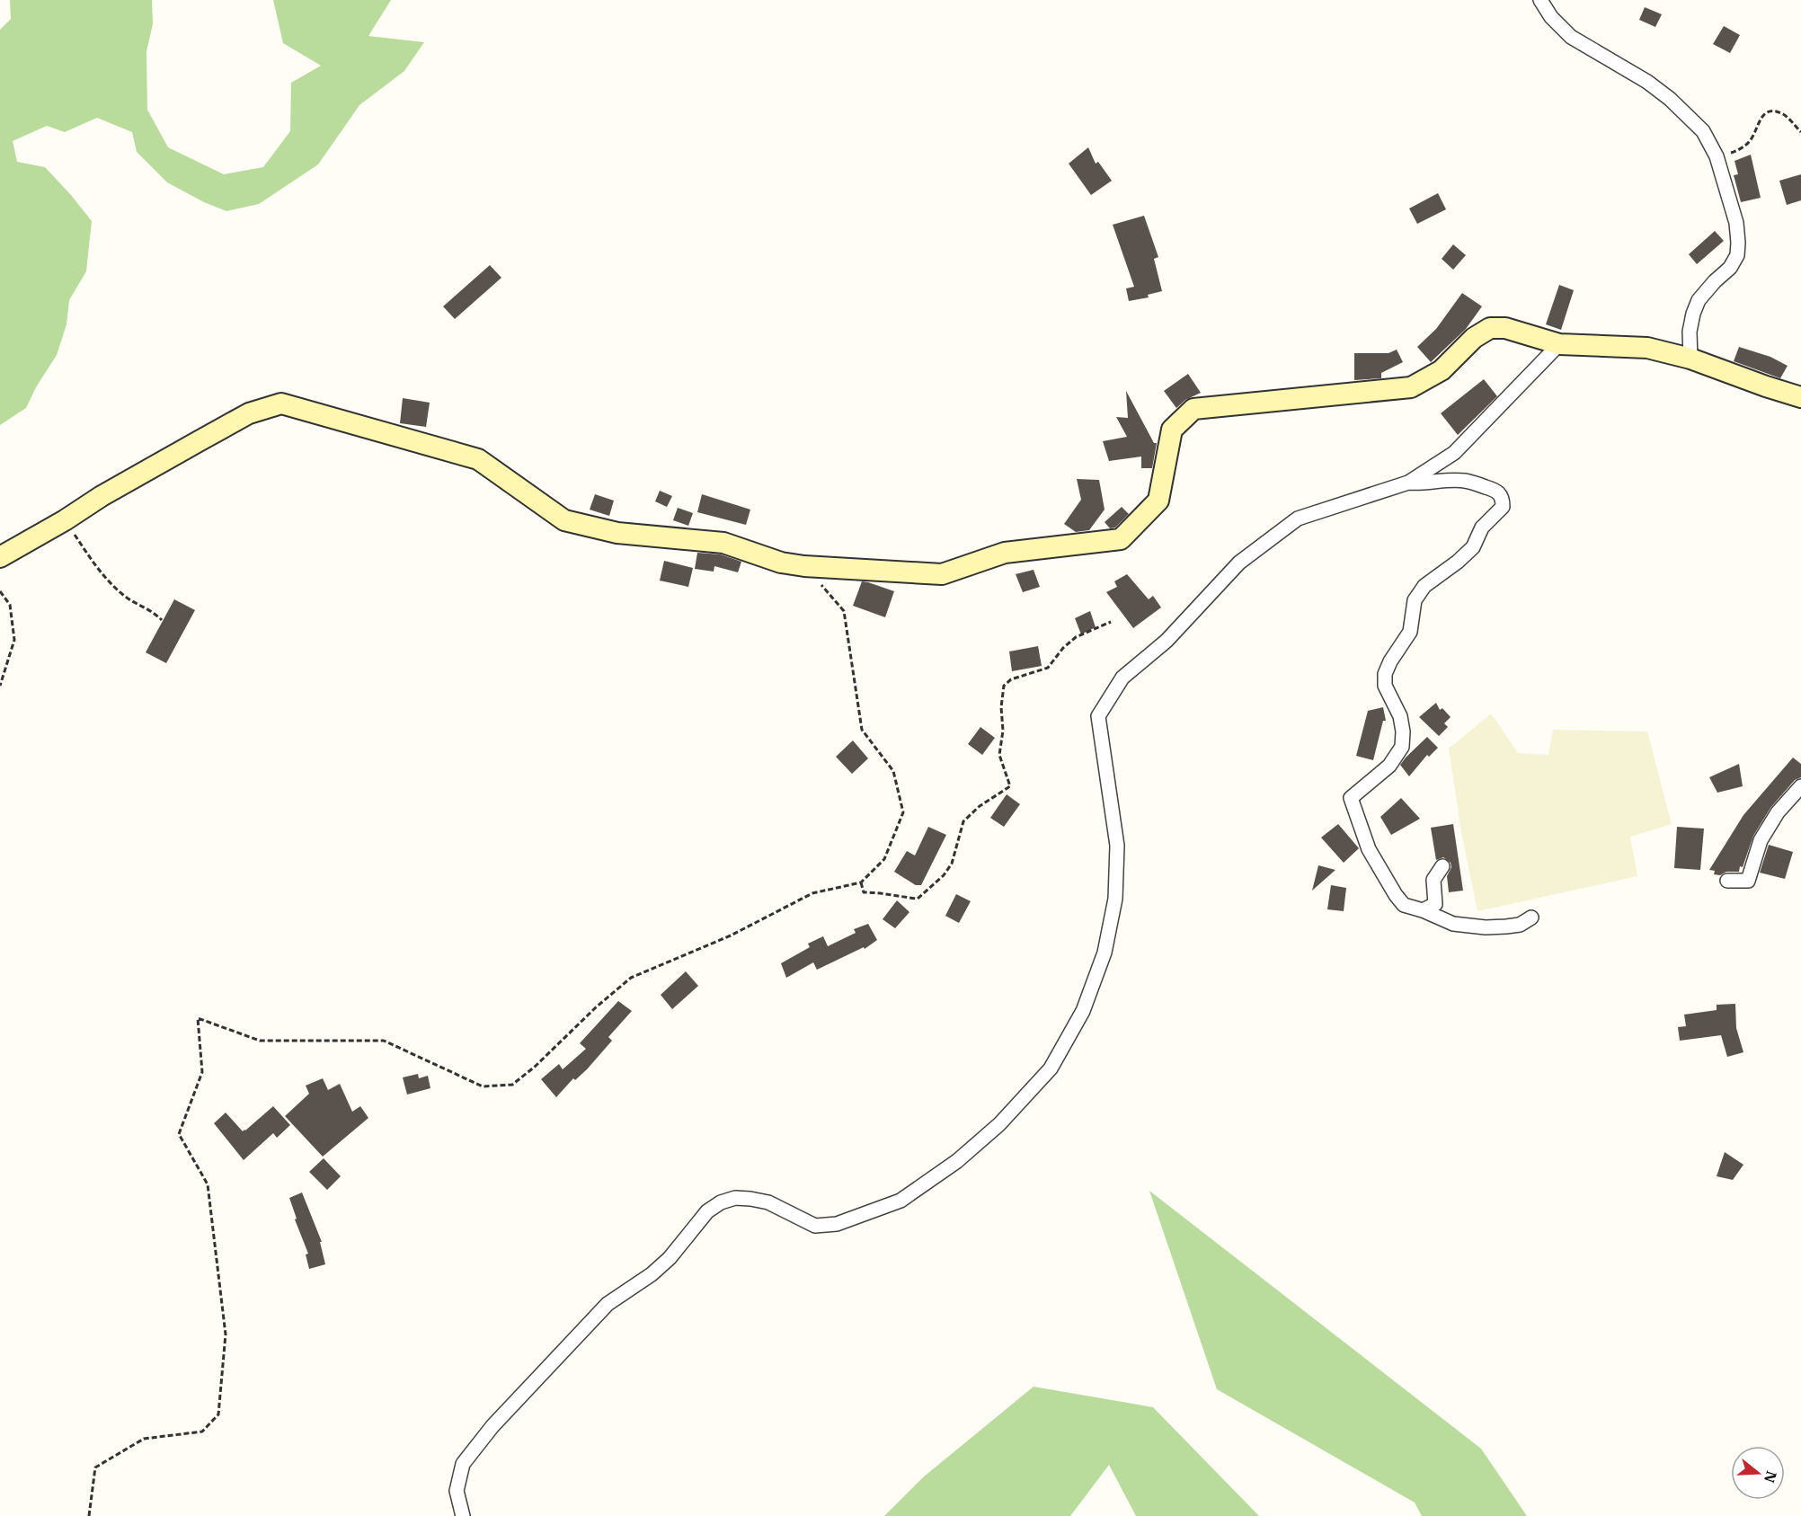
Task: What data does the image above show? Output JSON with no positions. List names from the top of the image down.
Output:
{
  "north": "right"
}
